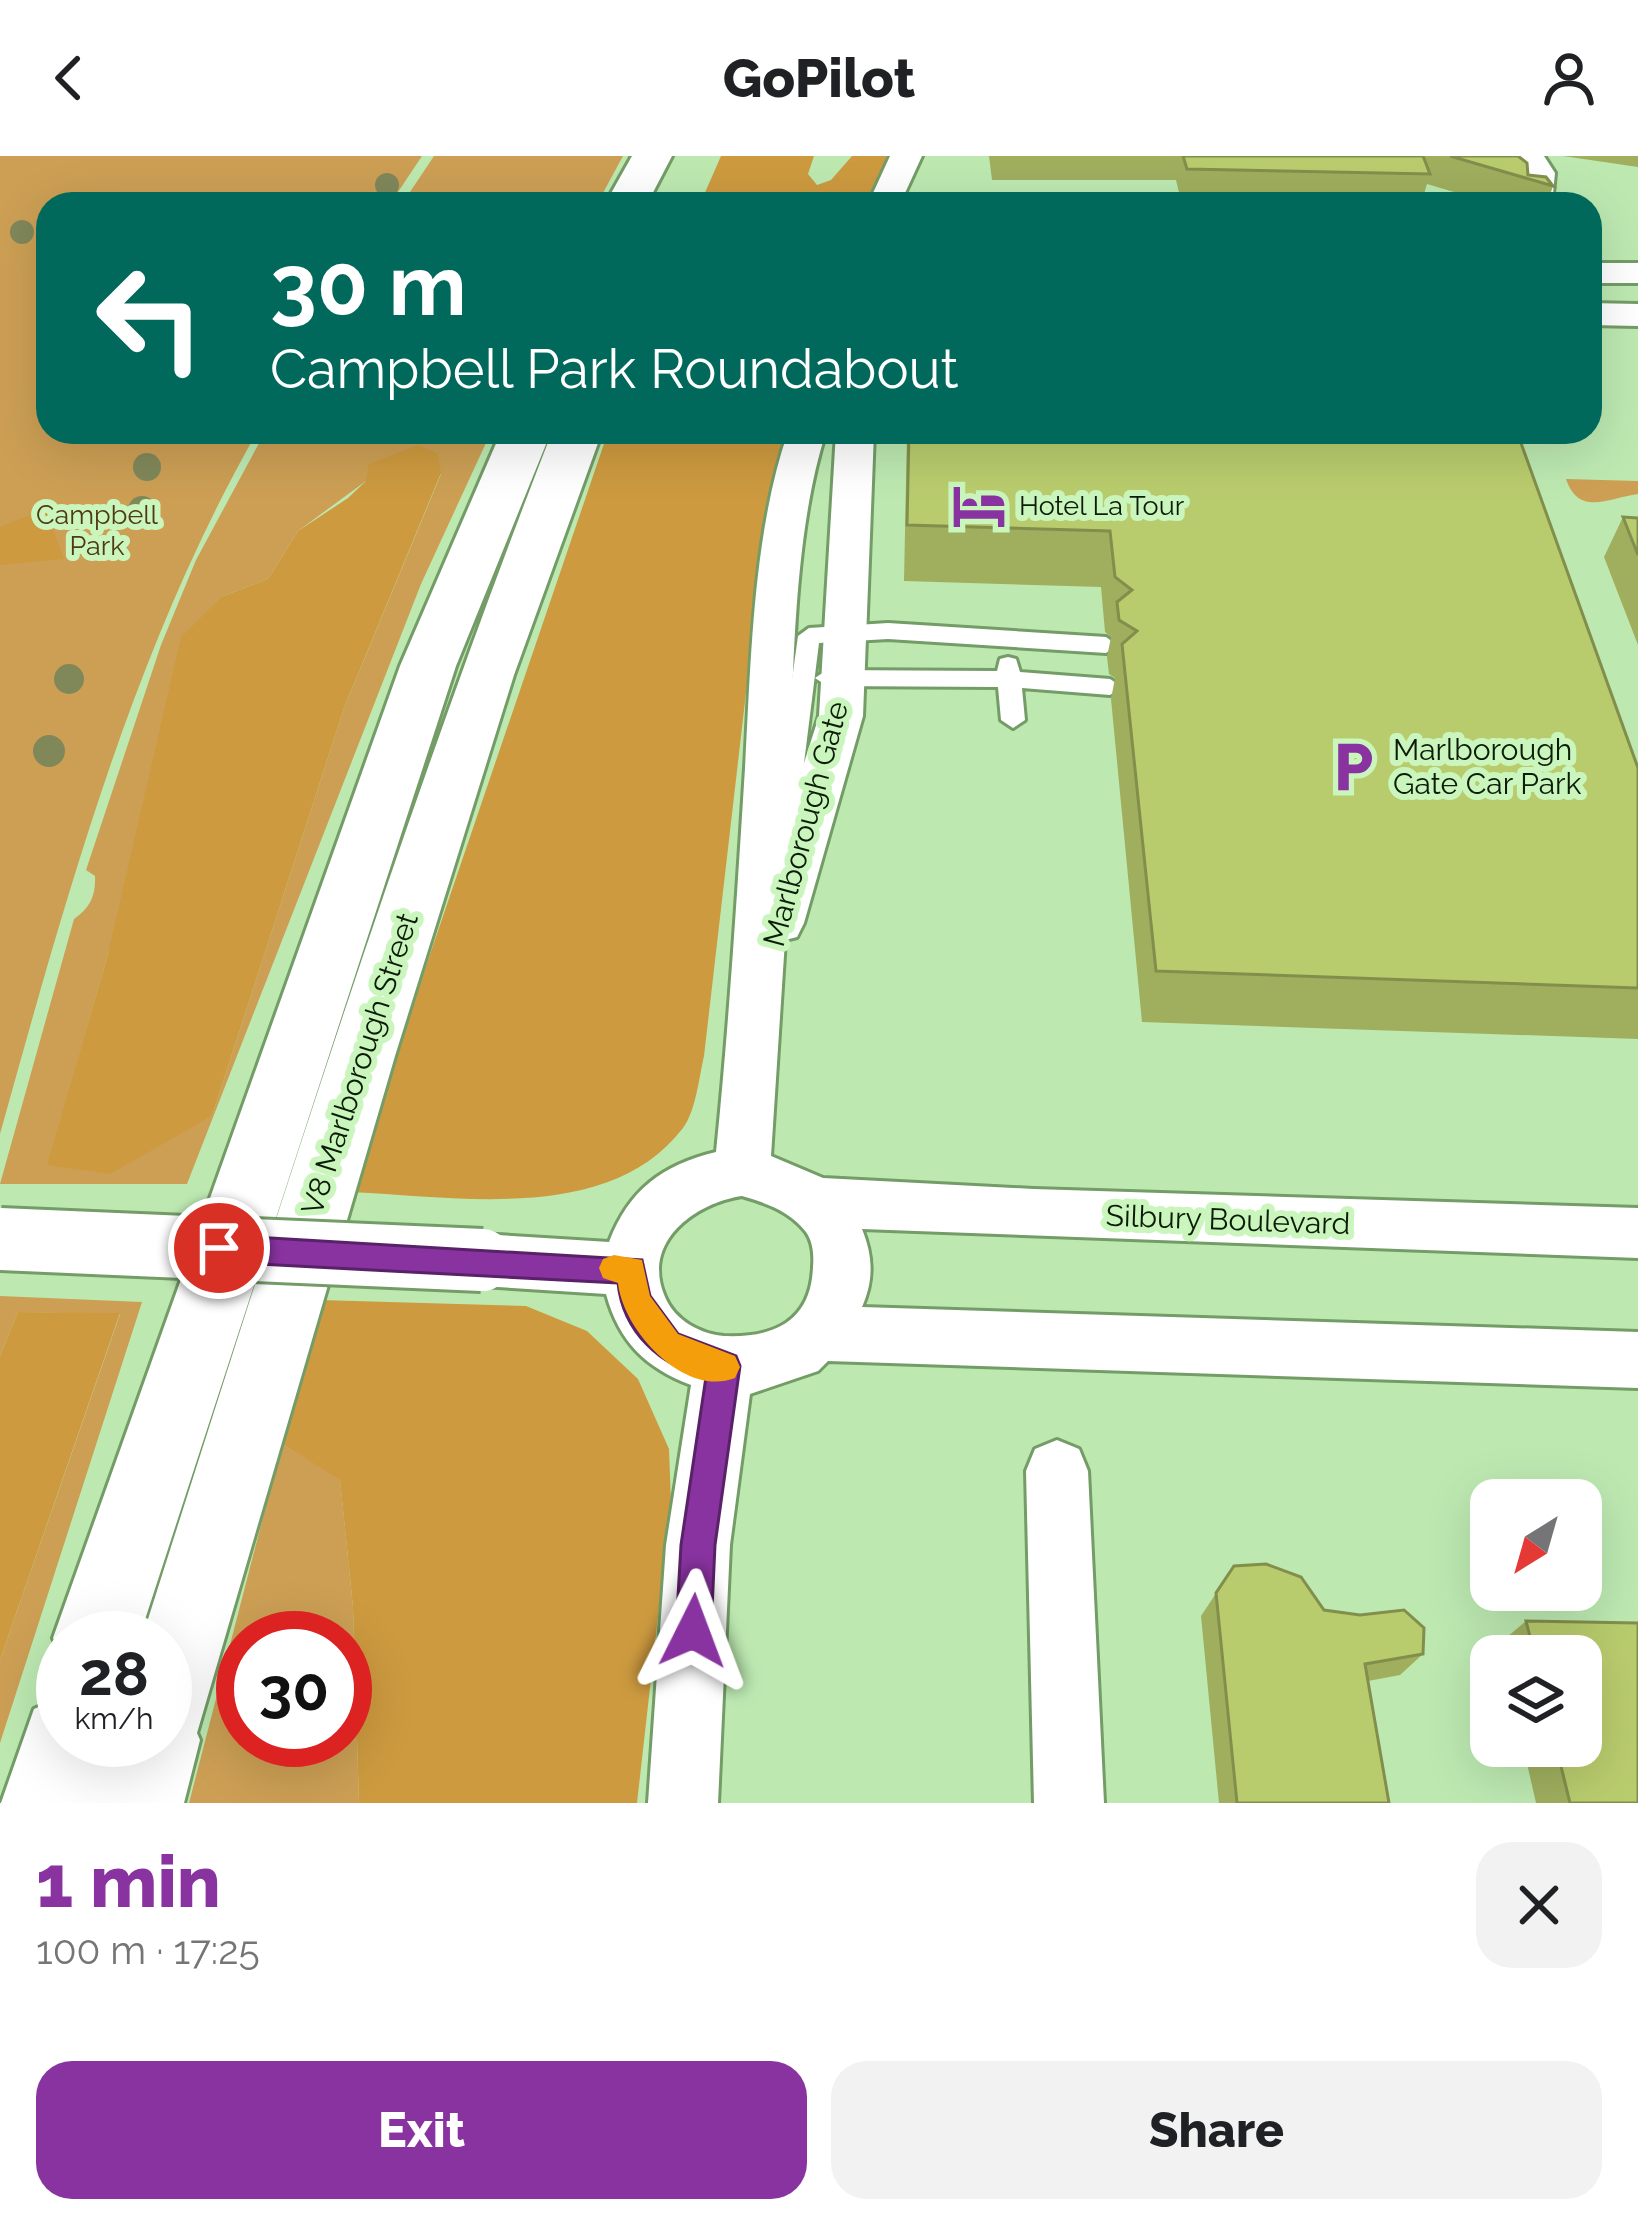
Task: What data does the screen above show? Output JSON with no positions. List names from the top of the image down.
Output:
{
  "streets": {
    "main road": ["V8 Marlborough Street"],
    "street": ["Marlborough Gate", "Silbury Boulevard"]
  },
  "crossings": [
    ["Marlborough Gate", "Silbury Boulevard"]
  ],
  "parks": ["Campbell Park"],
  "places": {
    "hotel": ["Hotel La Tour"],
    "parking": ["Marlborough Gate Car Park"]
  },
  "north": "bottom left",
  "page": {
    "header": "GoPilot",
    "turn": ["30 m", "Campbell Park Roundabout"],
    "speed": "28 km/h",
    "limit": "30",
    "heading": ["1 min", "100 m · 17:25"],
    "buttons": ["Exit", "Share"]
  }
}
